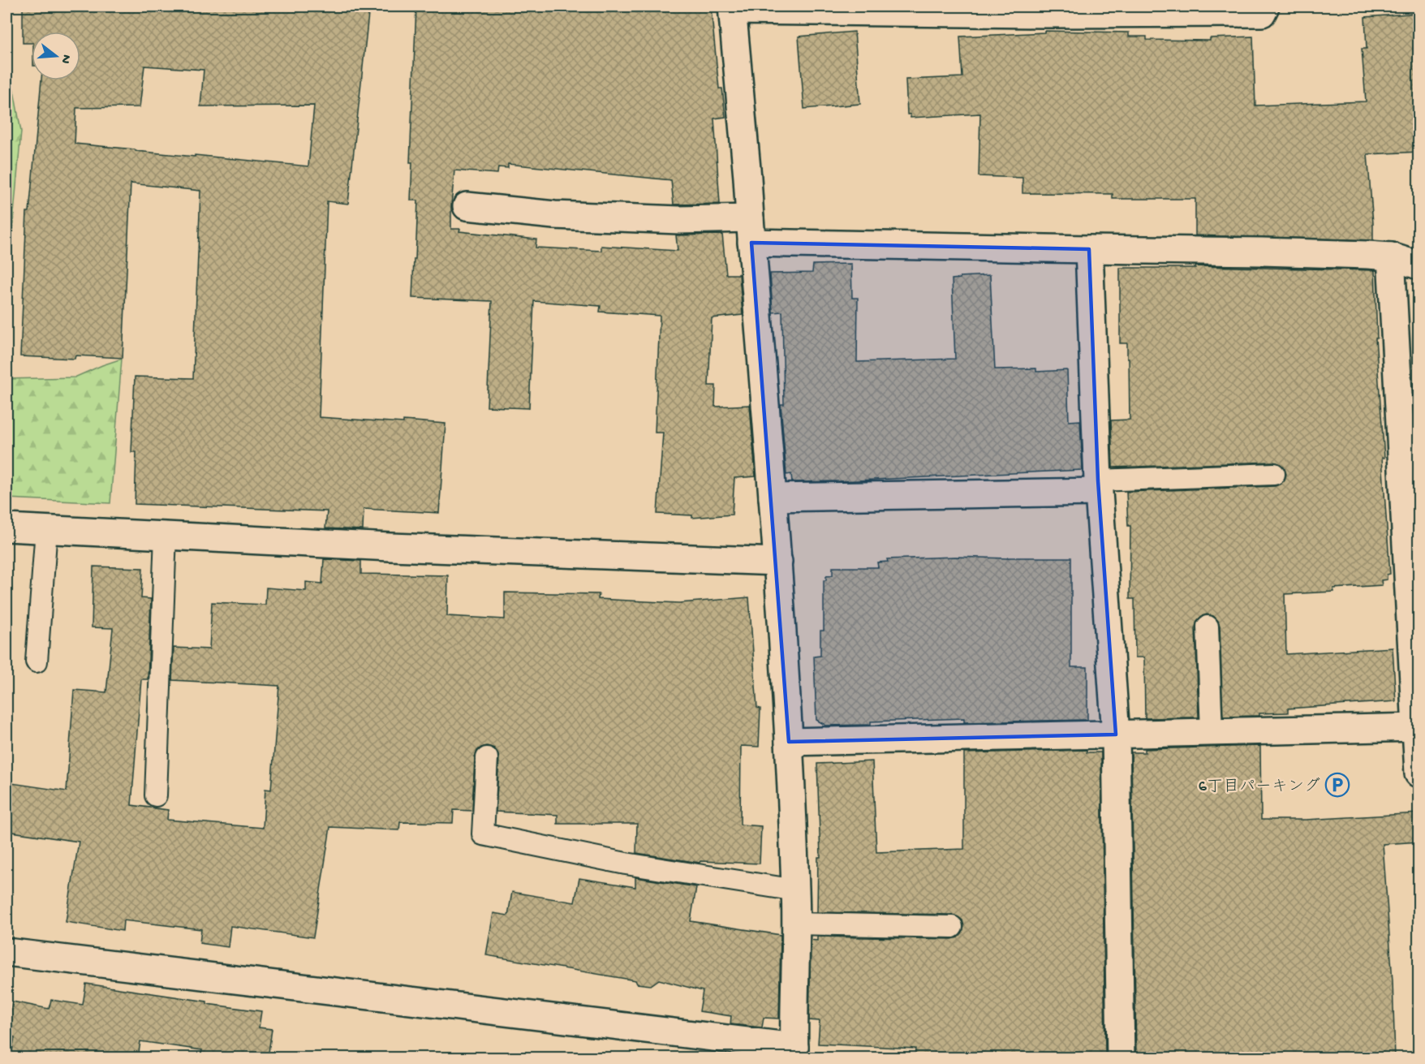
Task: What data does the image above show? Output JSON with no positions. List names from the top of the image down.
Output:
{
  "places": {
    "parking": ["6丁目パーキング"]
  },
  "north": "right"
}
